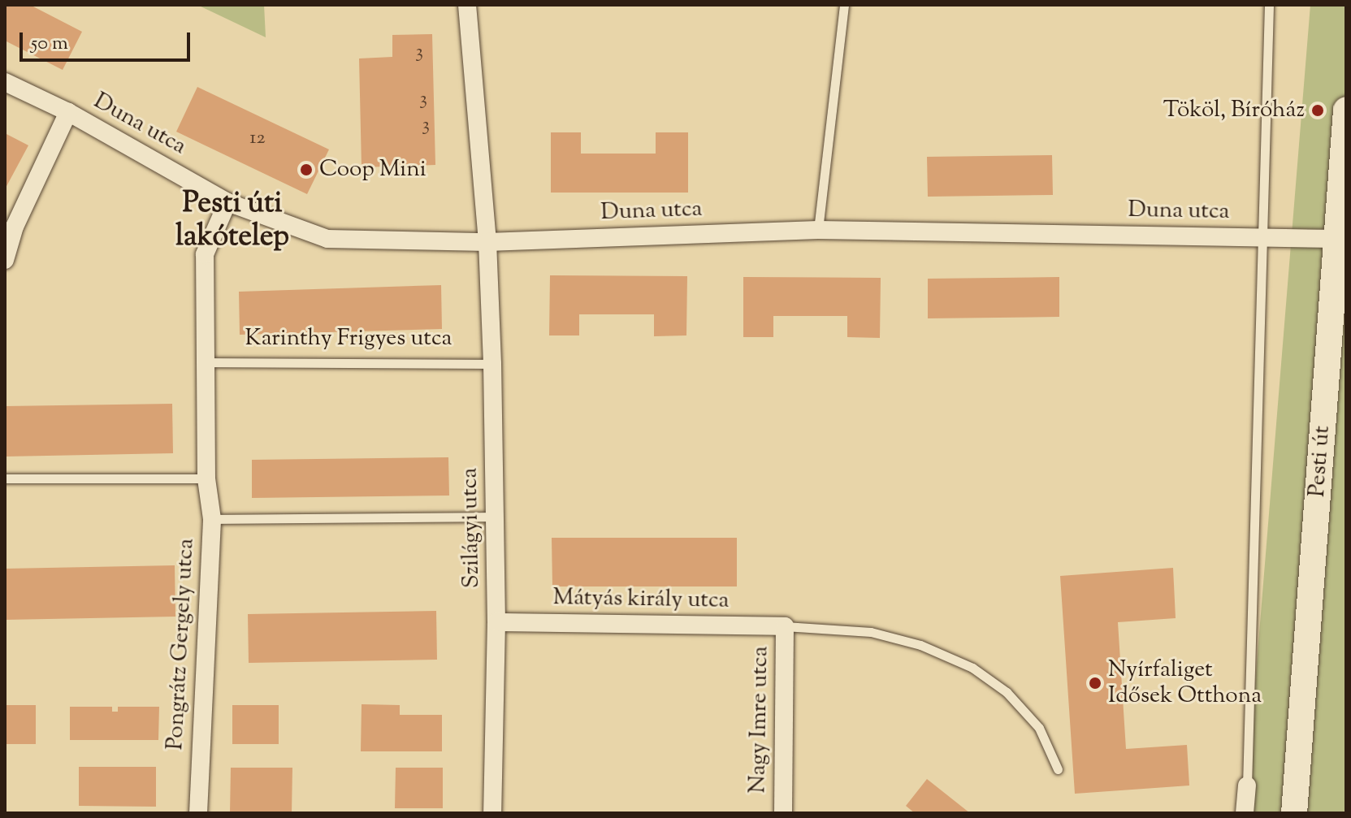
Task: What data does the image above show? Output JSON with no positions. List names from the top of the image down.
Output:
{
  "streets": {
    "main road": ["Pesti út"],
    "street": [
      "Duna utca",
      "Szilágyi utca",
      "Mátyás király utca",
      "Pongrátz Gergely utca",
      "Nagy Imre utca"
    ],
    "lane": ["Karinthy Frigyes utca"]
  },
  "crossings": [
    ["Duna utca", "Pesti út"],
    ["Duna utca", "Szilágyi utca"],
    ["Karinthy Frigyes utca", "Szilágyi utca"],
    ["Szilágyi utca", "Mátyás király utca"],
    ["Mátyás király utca", "Nagy Imre utca"]
  ],
  "districts": ["Pesti úti lakótelep"],
  "places": ["Tököl, Bíróház", "Coop Mini", "Nyírfaliget Idősek Otthona"],
  "house_numbers": [
    "3",
    "3",
    "3",
    "12"
  ],
  "scale_bar": "50 m"
}
